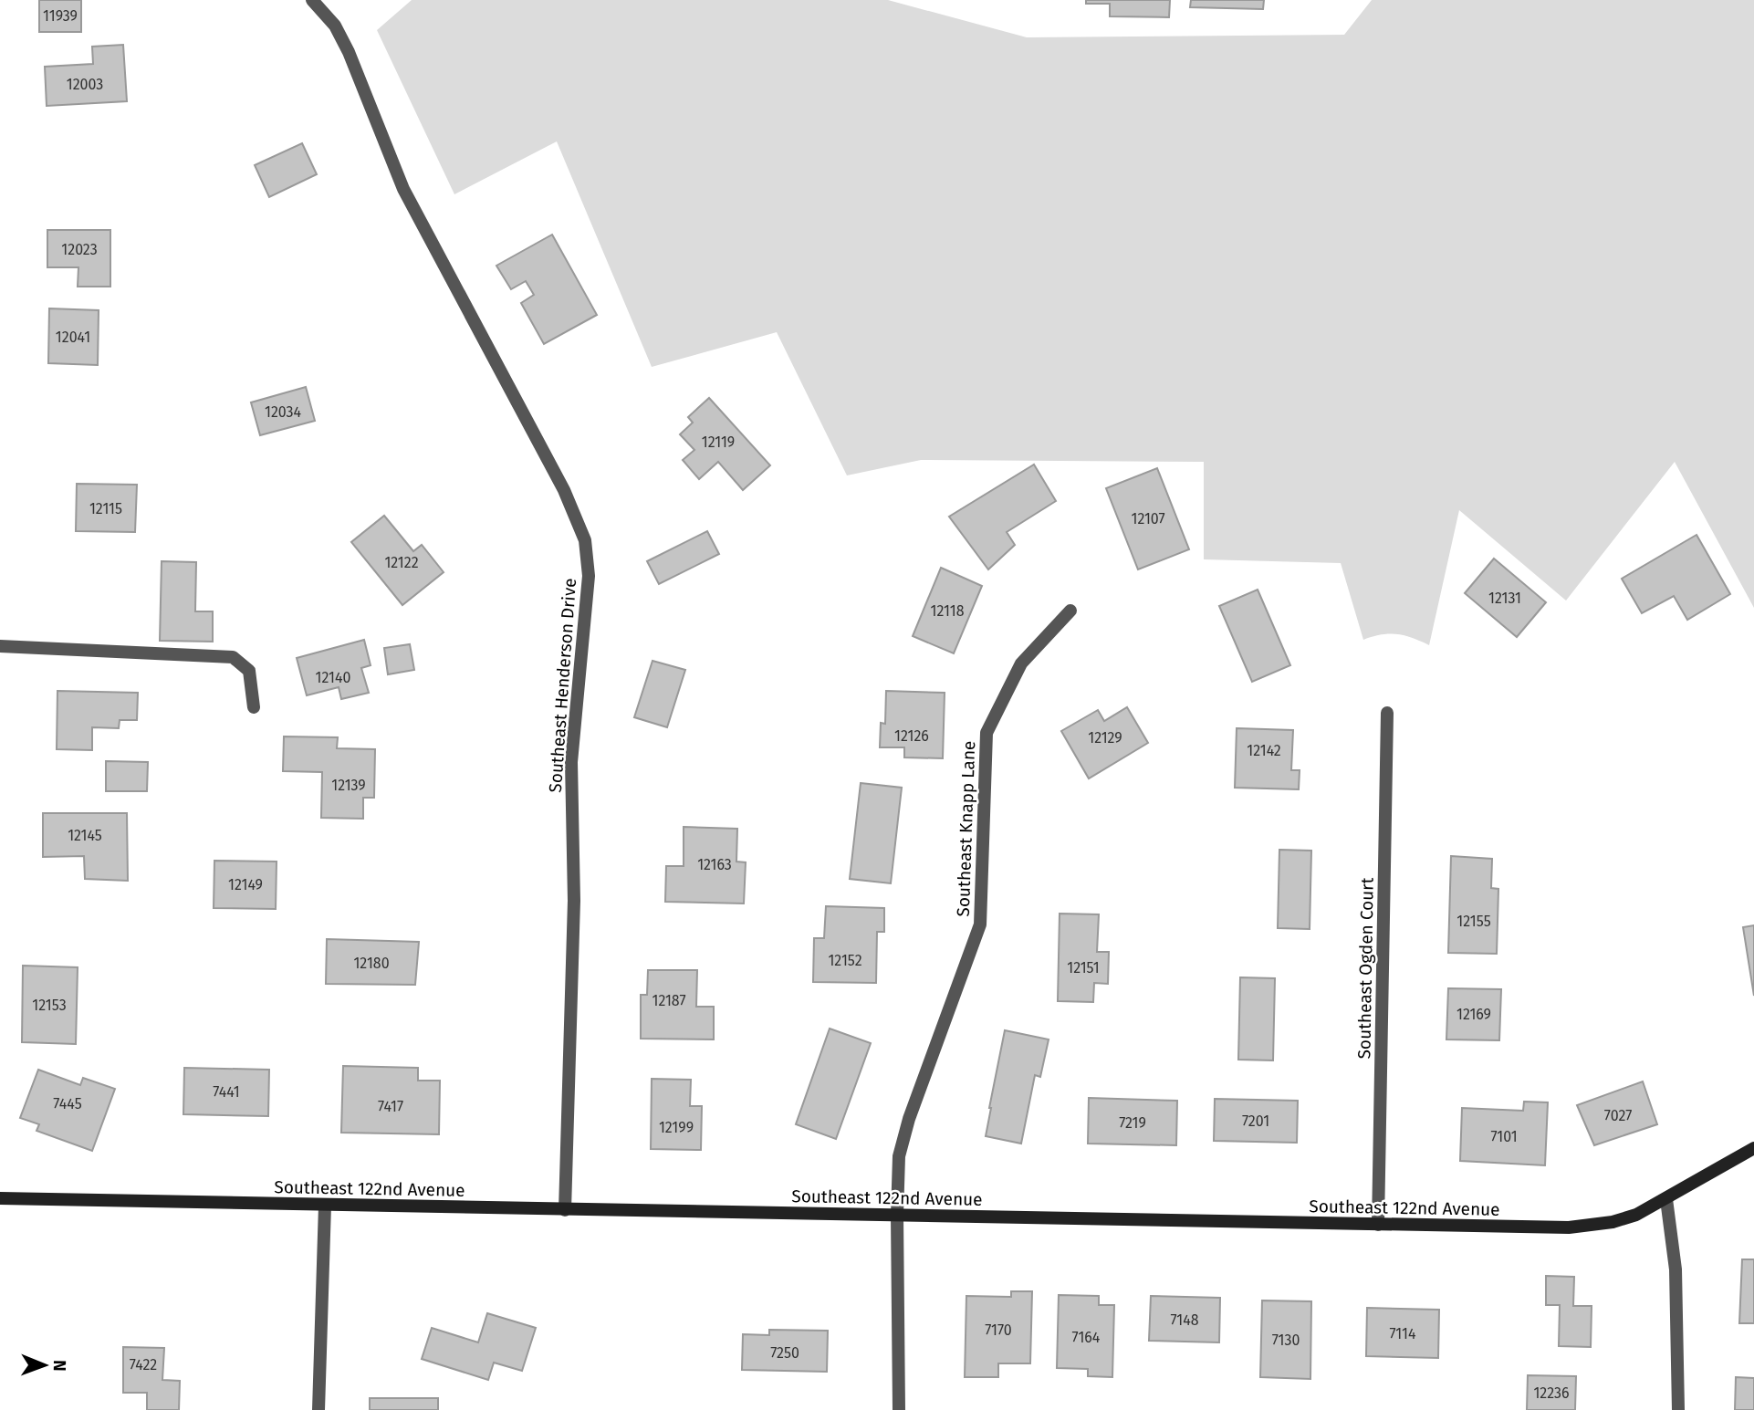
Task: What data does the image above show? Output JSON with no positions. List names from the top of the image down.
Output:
{
  "streets": {
    "street": [
      "Southeast Henderson Drive",
      "Southeast Knapp Lane",
      "Southeast Ogden Court",
      "Southeast 122nd Avenue"
    ]
  },
  "crossings": [
    ["Southeast Henderson Drive", "Southeast 122nd Avenue"],
    ["Southeast Knapp Lane", "Southeast 122nd Avenue"],
    ["Southeast Ogden Court", "Southeast 122nd Avenue"]
  ],
  "house_numbers": [
    "11939",
    "12003",
    "12023",
    "12041",
    "12034",
    "12119",
    "12115",
    "12107",
    "12122",
    "12131",
    "12118",
    "12140",
    "12126",
    "12129",
    "12142",
    "12139",
    "12145",
    "12163",
    "12149",
    "12155",
    "12152",
    "12180",
    "12151",
    "12187",
    "12153",
    "12169",
    "7441",
    "7445",
    "7417",
    "7027",
    "7201",
    "7219",
    "12199",
    "7101",
    "7148",
    "7170",
    "7114",
    "7164",
    "7130",
    "7250",
    "7422",
    "12236"
  ],
  "north": "right"
}
